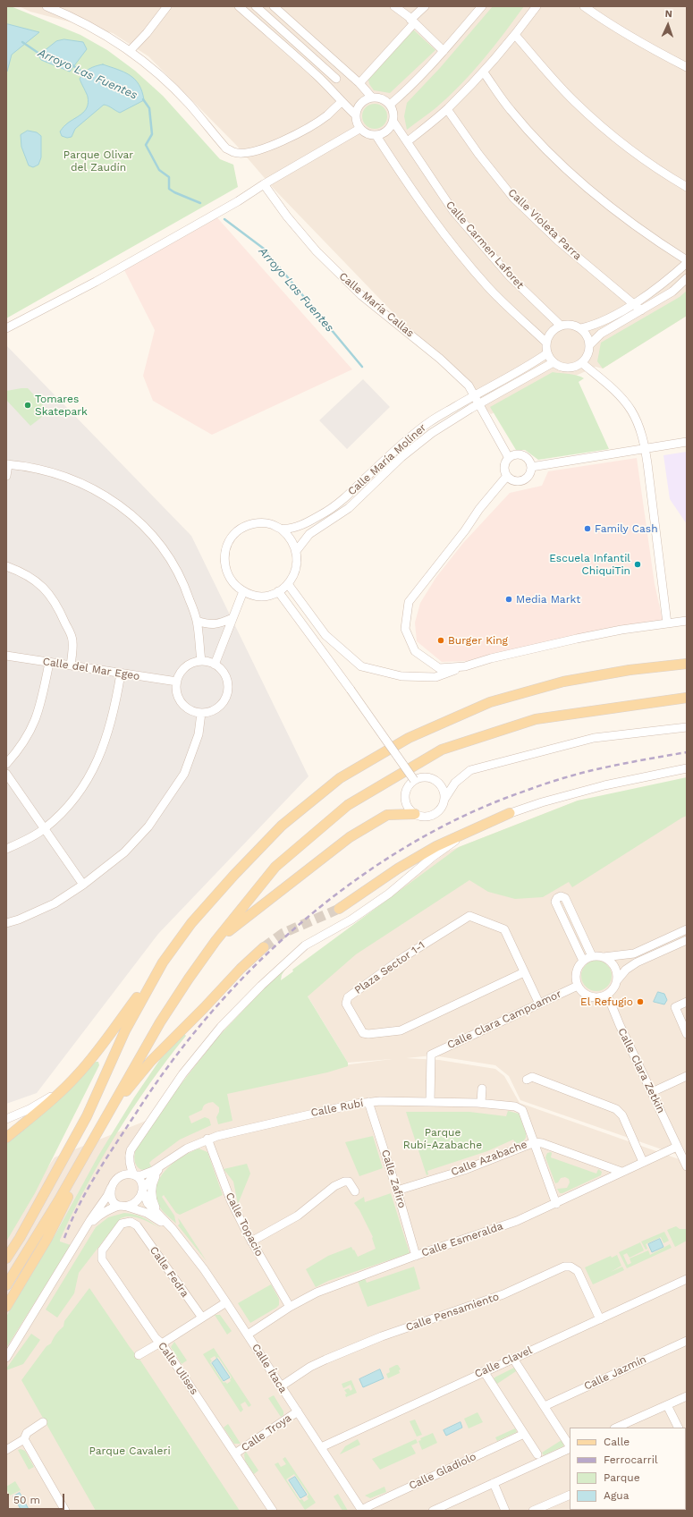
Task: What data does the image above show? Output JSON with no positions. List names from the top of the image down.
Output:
{
  "streets": {
    "street": [
      "Calle Violeta Parra",
      "Calle Carmen Laforet",
      "Calle María Callas",
      "Calle María Moliner",
      "Calle del Mar Egeo",
      "Plaza Sector 1-1",
      "Calle Clara Campoamor",
      "Calle Clara Zetkin",
      "Calle Rubí",
      "Calle Azabache",
      "Calle Zafiro",
      "Calle Topacio",
      "Calle Esmeralda",
      "Calle Fedra",
      "Calle Pensamiento",
      "Calle Clavel",
      "Calle Ulises",
      "Calle Ítaca",
      "Calle Jazmín",
      "Calle Troya",
      "Calle Gladiolo"
    ]
  },
  "crossings": [
    ["Calle Carmen Laforet", "Calle María Moliner"],
    ["Calle María Callas", "Calle María Moliner"],
    ["Plaza Sector 1-1", "Calle Clara Campoamor"],
    ["Calle Clara Campoamor", "Calle Clara Zetkin"],
    ["Calle Clara Campoamor", "Calle Rubí"],
    ["Calle Clara Zetkin", "Calle Esmeralda"],
    ["Calle Rubí", "Calle Azabache"],
    ["Calle Rubí", "Calle Zafiro"],
    ["Calle Rubí", "Calle Topacio"],
    ["Calle Rubí", "Calle Ítaca"],
    ["Calle Azabache", "Calle Zafiro"],
    ["Calle Azabache", "Calle Esmeralda"],
    ["Calle Zafiro", "Calle Esmeralda"],
    ["Calle Topacio", "Calle Esmeralda"],
    ["Calle Esmeralda", "Calle Ítaca"],
    ["Calle Fedra", "Calle Ulises"],
    ["Calle Pensamiento", "Calle Clavel"],
    ["Calle Pensamiento", "Calle Ítaca"],
    ["Calle Clavel", "Calle Ítaca"],
    ["Calle Ulises", "Calle Troya"],
    ["Calle Ítaca", "Calle Troya"],
    ["Calle Ítaca", "Calle Gladiolo"]
  ],
  "water": ["Arroyo Las Fuentes"],
  "parks": ["Parque Olivar del Zaudín", "Parque Rubí-Azabache", "Parque Cavaleri"],
  "places": [
    "Tomares Skatepark",
    "Family Cash",
    "Escuela Infantil ChiquiTin",
    "Media Markt",
    "Burger King",
    "El Refugio"
  ],
  "legend": [
    "Calle",
    "Ferrocarril",
    "Parque",
    "Agua"
  ],
  "scale_bar": "50 m",
  "north": "top"
}
